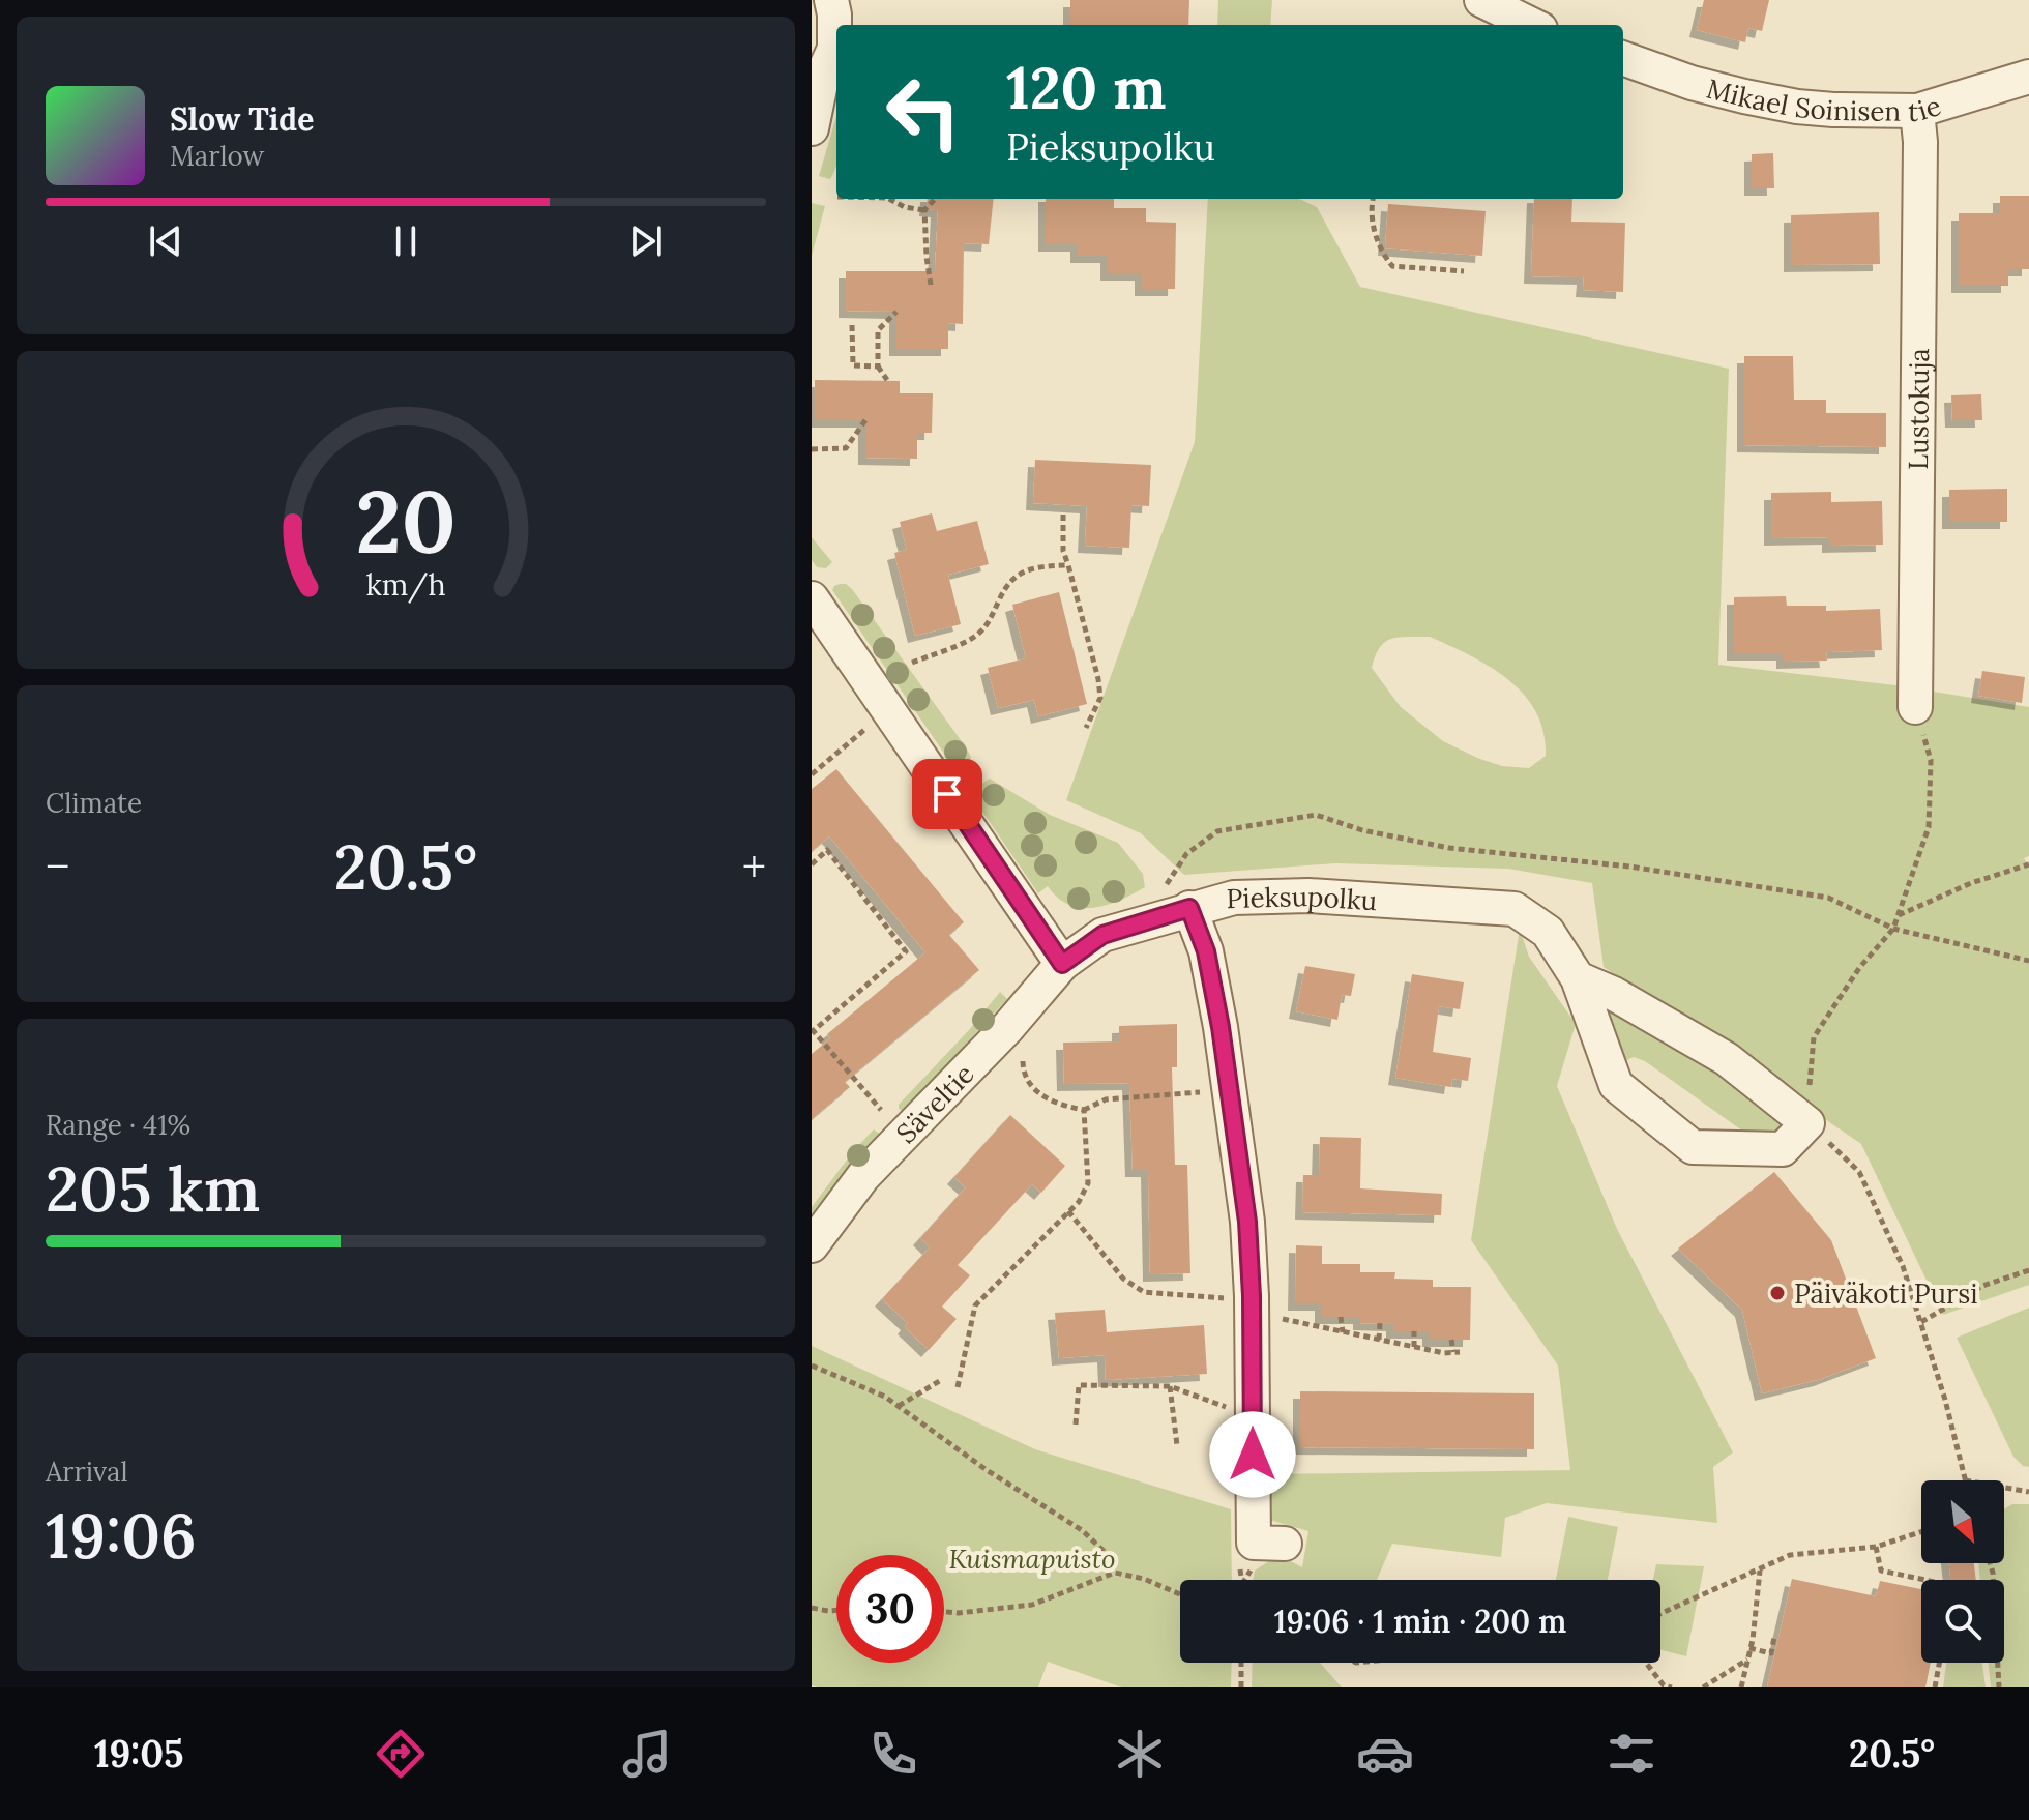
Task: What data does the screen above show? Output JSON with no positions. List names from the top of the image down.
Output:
{
  "streets": {
    "street": [
      "Mikael Soinisen tie",
      "Lustokuja",
      "Pieksupolku",
      "Säveltie"
    ]
  },
  "crossings": [
    ["Mikael Soinisen tie", "Lustokuja"],
    ["Pieksupolku", "Säveltie"]
  ],
  "parks": ["Kuismapuisto"],
  "places": ["Päiväkoti Pursi"],
  "north": "bottom right",
  "page": {
    "turn": ["120 m", "Pieksupolku"],
    "song": ["Slow Tide", "Marlow"],
    "tile": [
      "Climate",
      ["Range · 41%", "205 km"],
      ["Arrival", "19:06"]
    ],
    "heat": ["−", "20.5°", "+"],
    "limit": "30",
    "trip": "19:06 · 1 min · 200 m",
    "tabs": ["19:05", "20.5°"],
    "gauge": ["20", "km/h"]
  }
}
